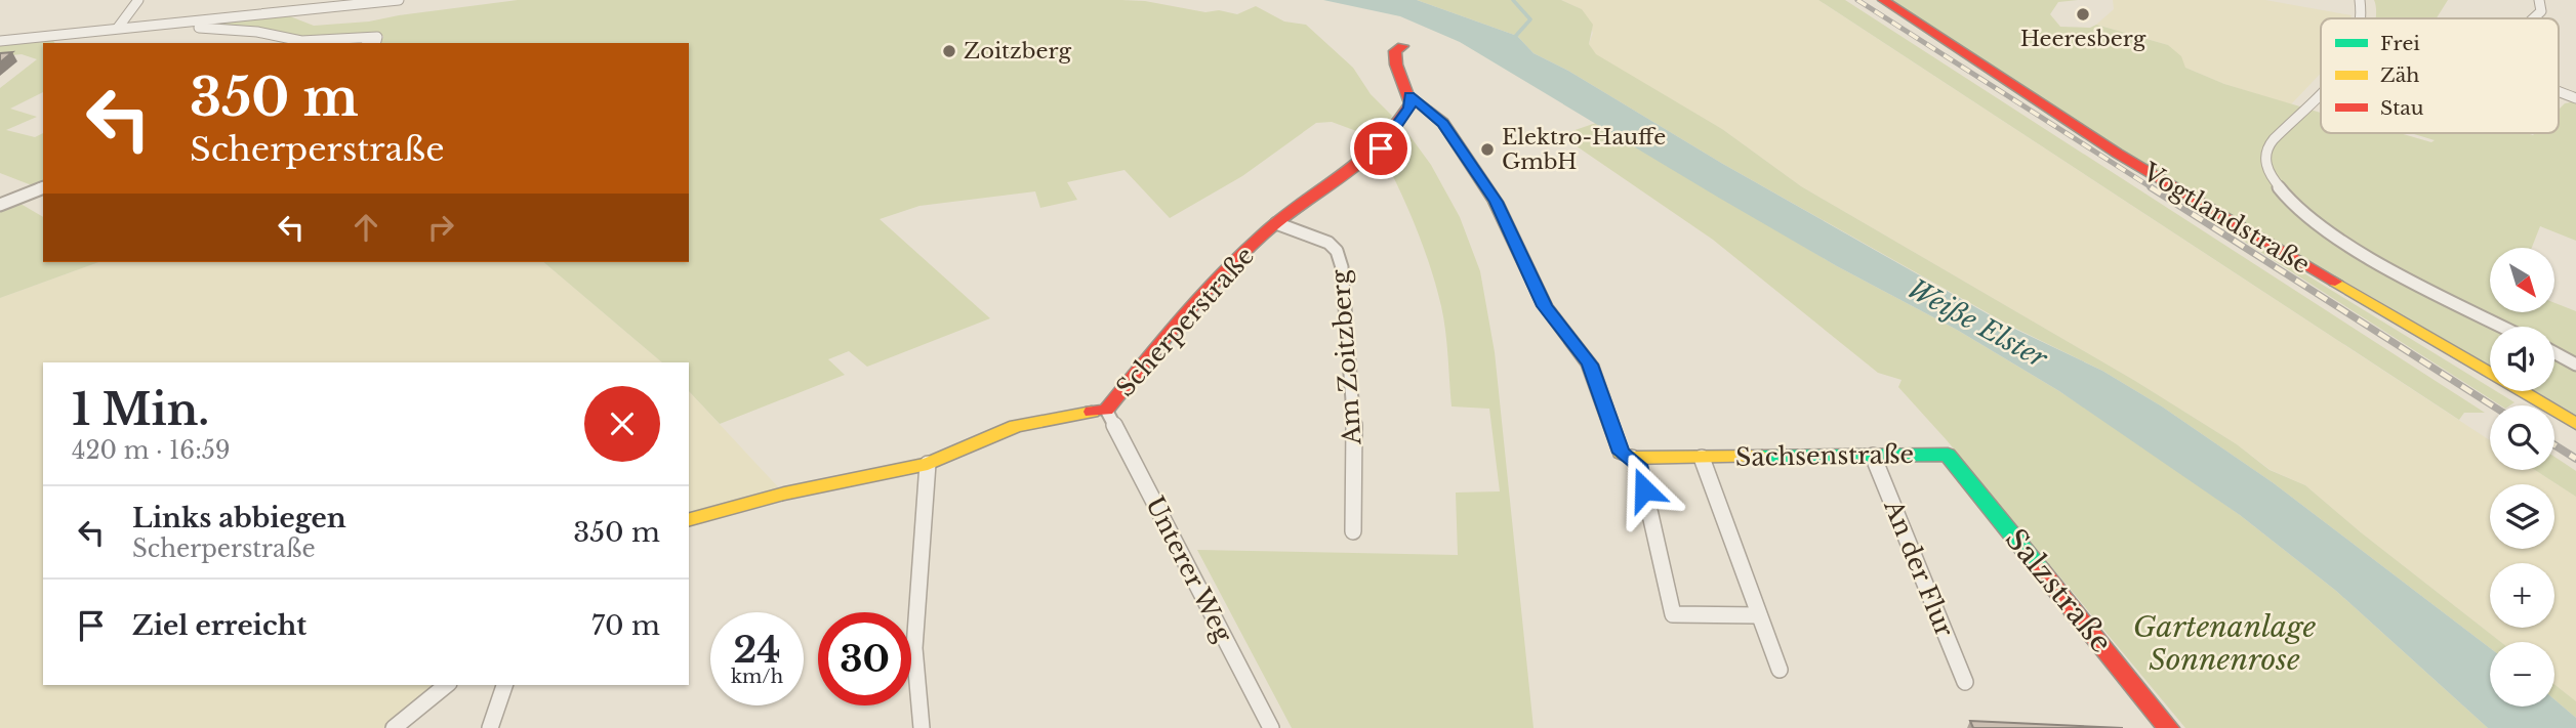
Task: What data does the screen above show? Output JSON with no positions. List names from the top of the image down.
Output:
{
  "streets": {
    "street": [
      "Vogtlandstraße",
      "Scherperstraße",
      "Am Zoitzberg",
      "Sachsenstraße",
      "An der Flur",
      "Unterer Weg",
      "Salzstraße"
    ]
  },
  "crossings": [
    ["Scherperstraße", "Am Zoitzberg"],
    ["Scherperstraße", "Unterer Weg"],
    ["Sachsenstraße", "An der Flur"],
    ["Sachsenstraße", "Salzstraße"]
  ],
  "water": ["Weiße Elster"],
  "parks": ["Gartenanlage Sonnenrose"],
  "places": ["Heeresberg", "Zoitzberg", "Elektro-Hauffe GmbH"],
  "legend": ["Frei", "Zäh", "Stau"],
  "north": "bottom right",
  "page": {
    "turn": ["350 m", "Scherperstraße"],
    "map_buttons": ["+", "−"],
    "heading": ["1 Min.", "420 m · 16:59"],
    "list": [
      {
        "name": "Links abbiegen",
        "note": "Scherperstraße",
        "value": "350 m"
      },
      {
        "name": "Ziel erreicht",
        "value": "70 m"
      }
    ],
    "speed": "24 km/h",
    "limit": "30"
  }
}
